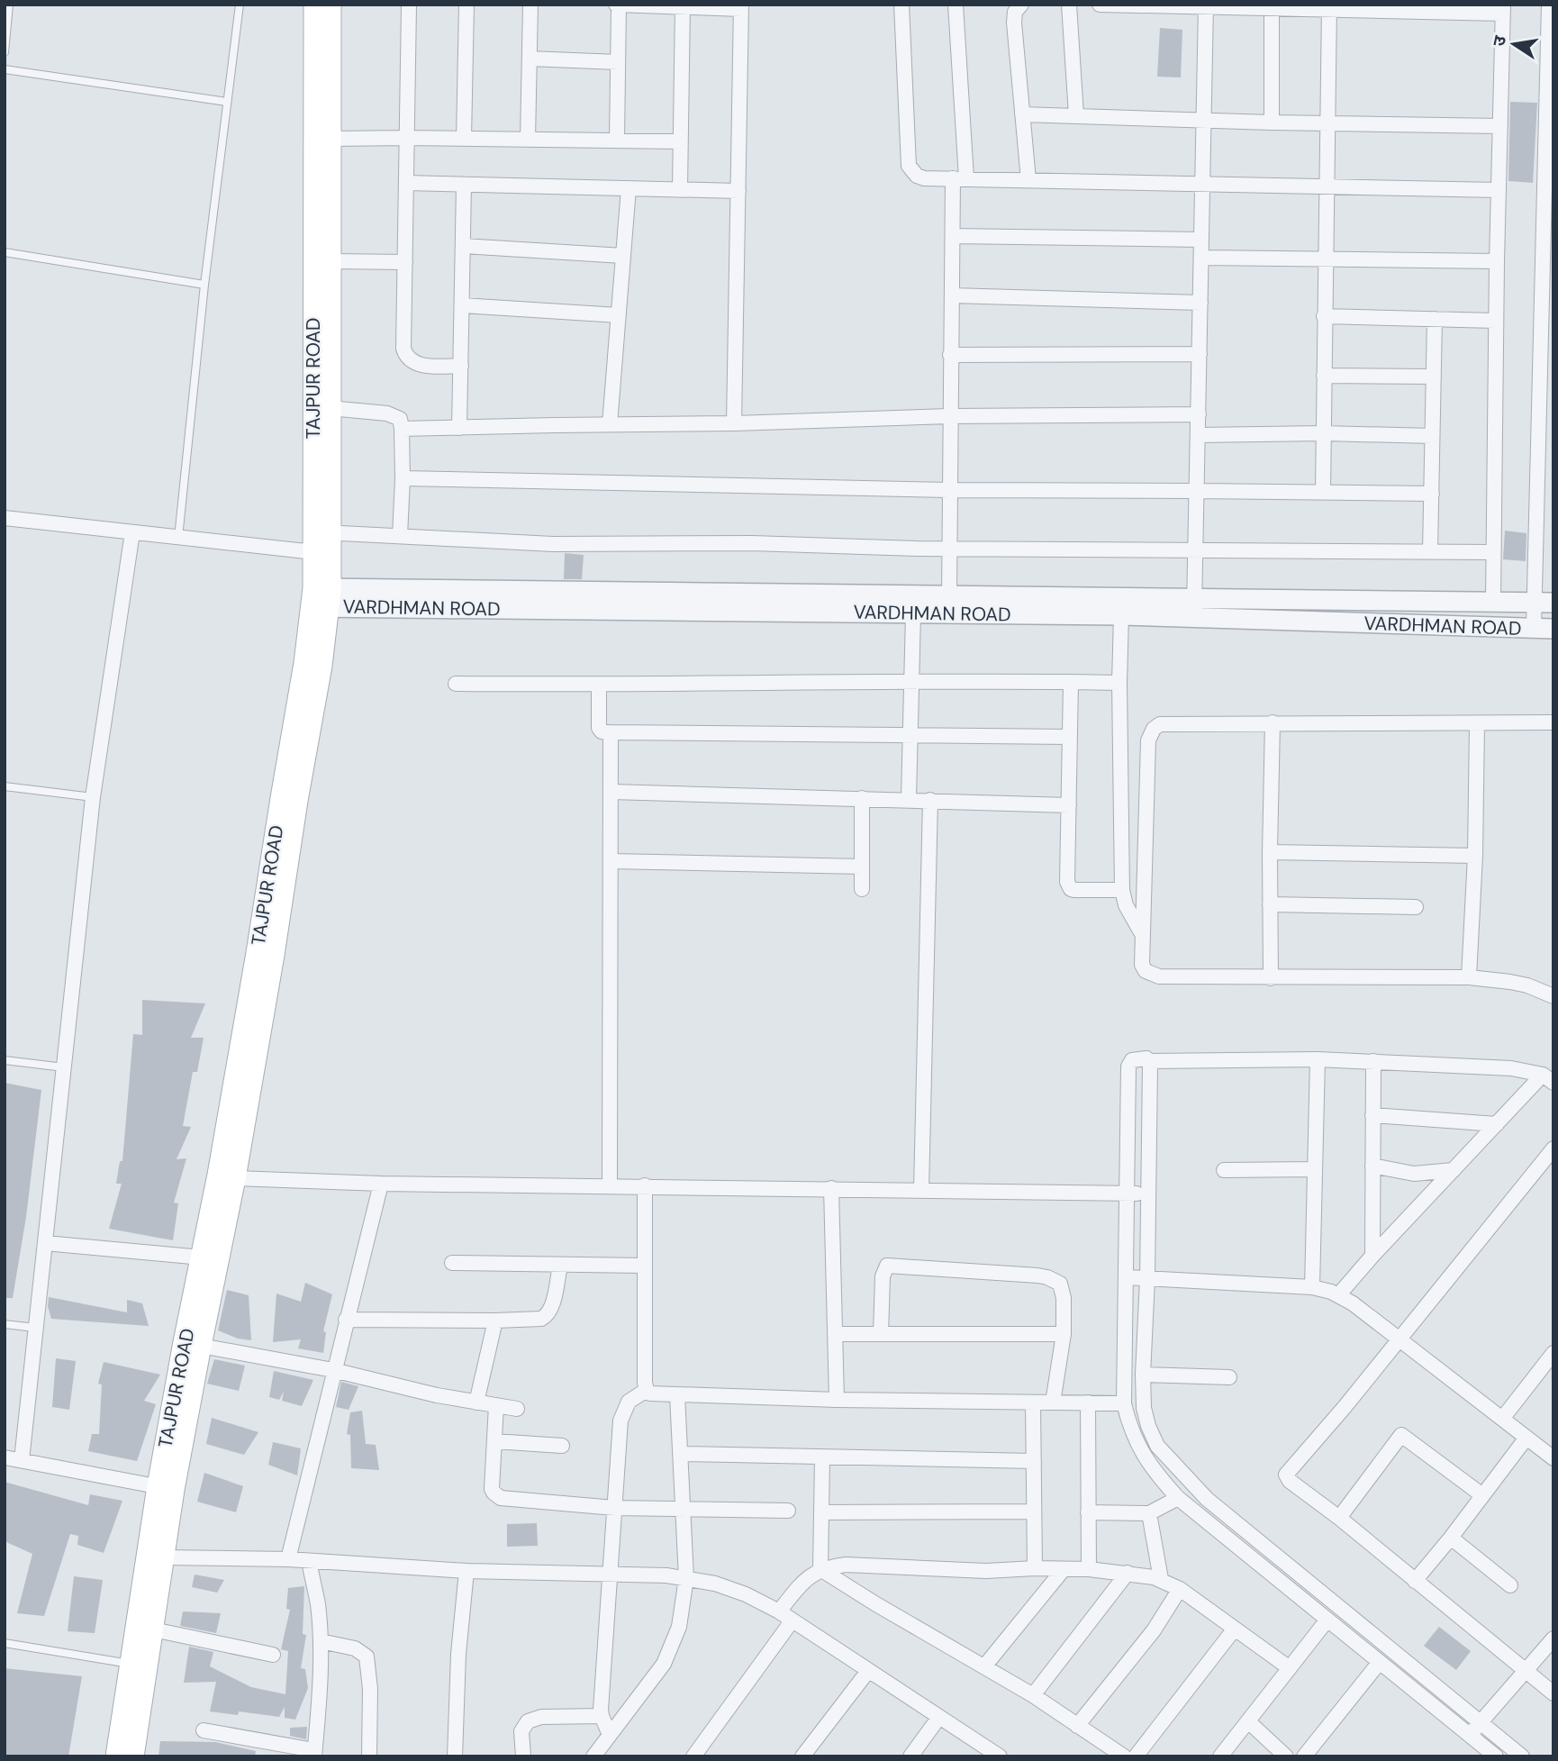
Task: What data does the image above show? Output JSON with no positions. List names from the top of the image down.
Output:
{
  "streets": {
    "main road": ["TAJPUR ROAD"],
    "street": ["VARDHMAN ROAD"]
  },
  "crossings": [
    ["TAJPUR ROAD", "VARDHMAN ROAD"]
  ],
  "north": "left"
}
